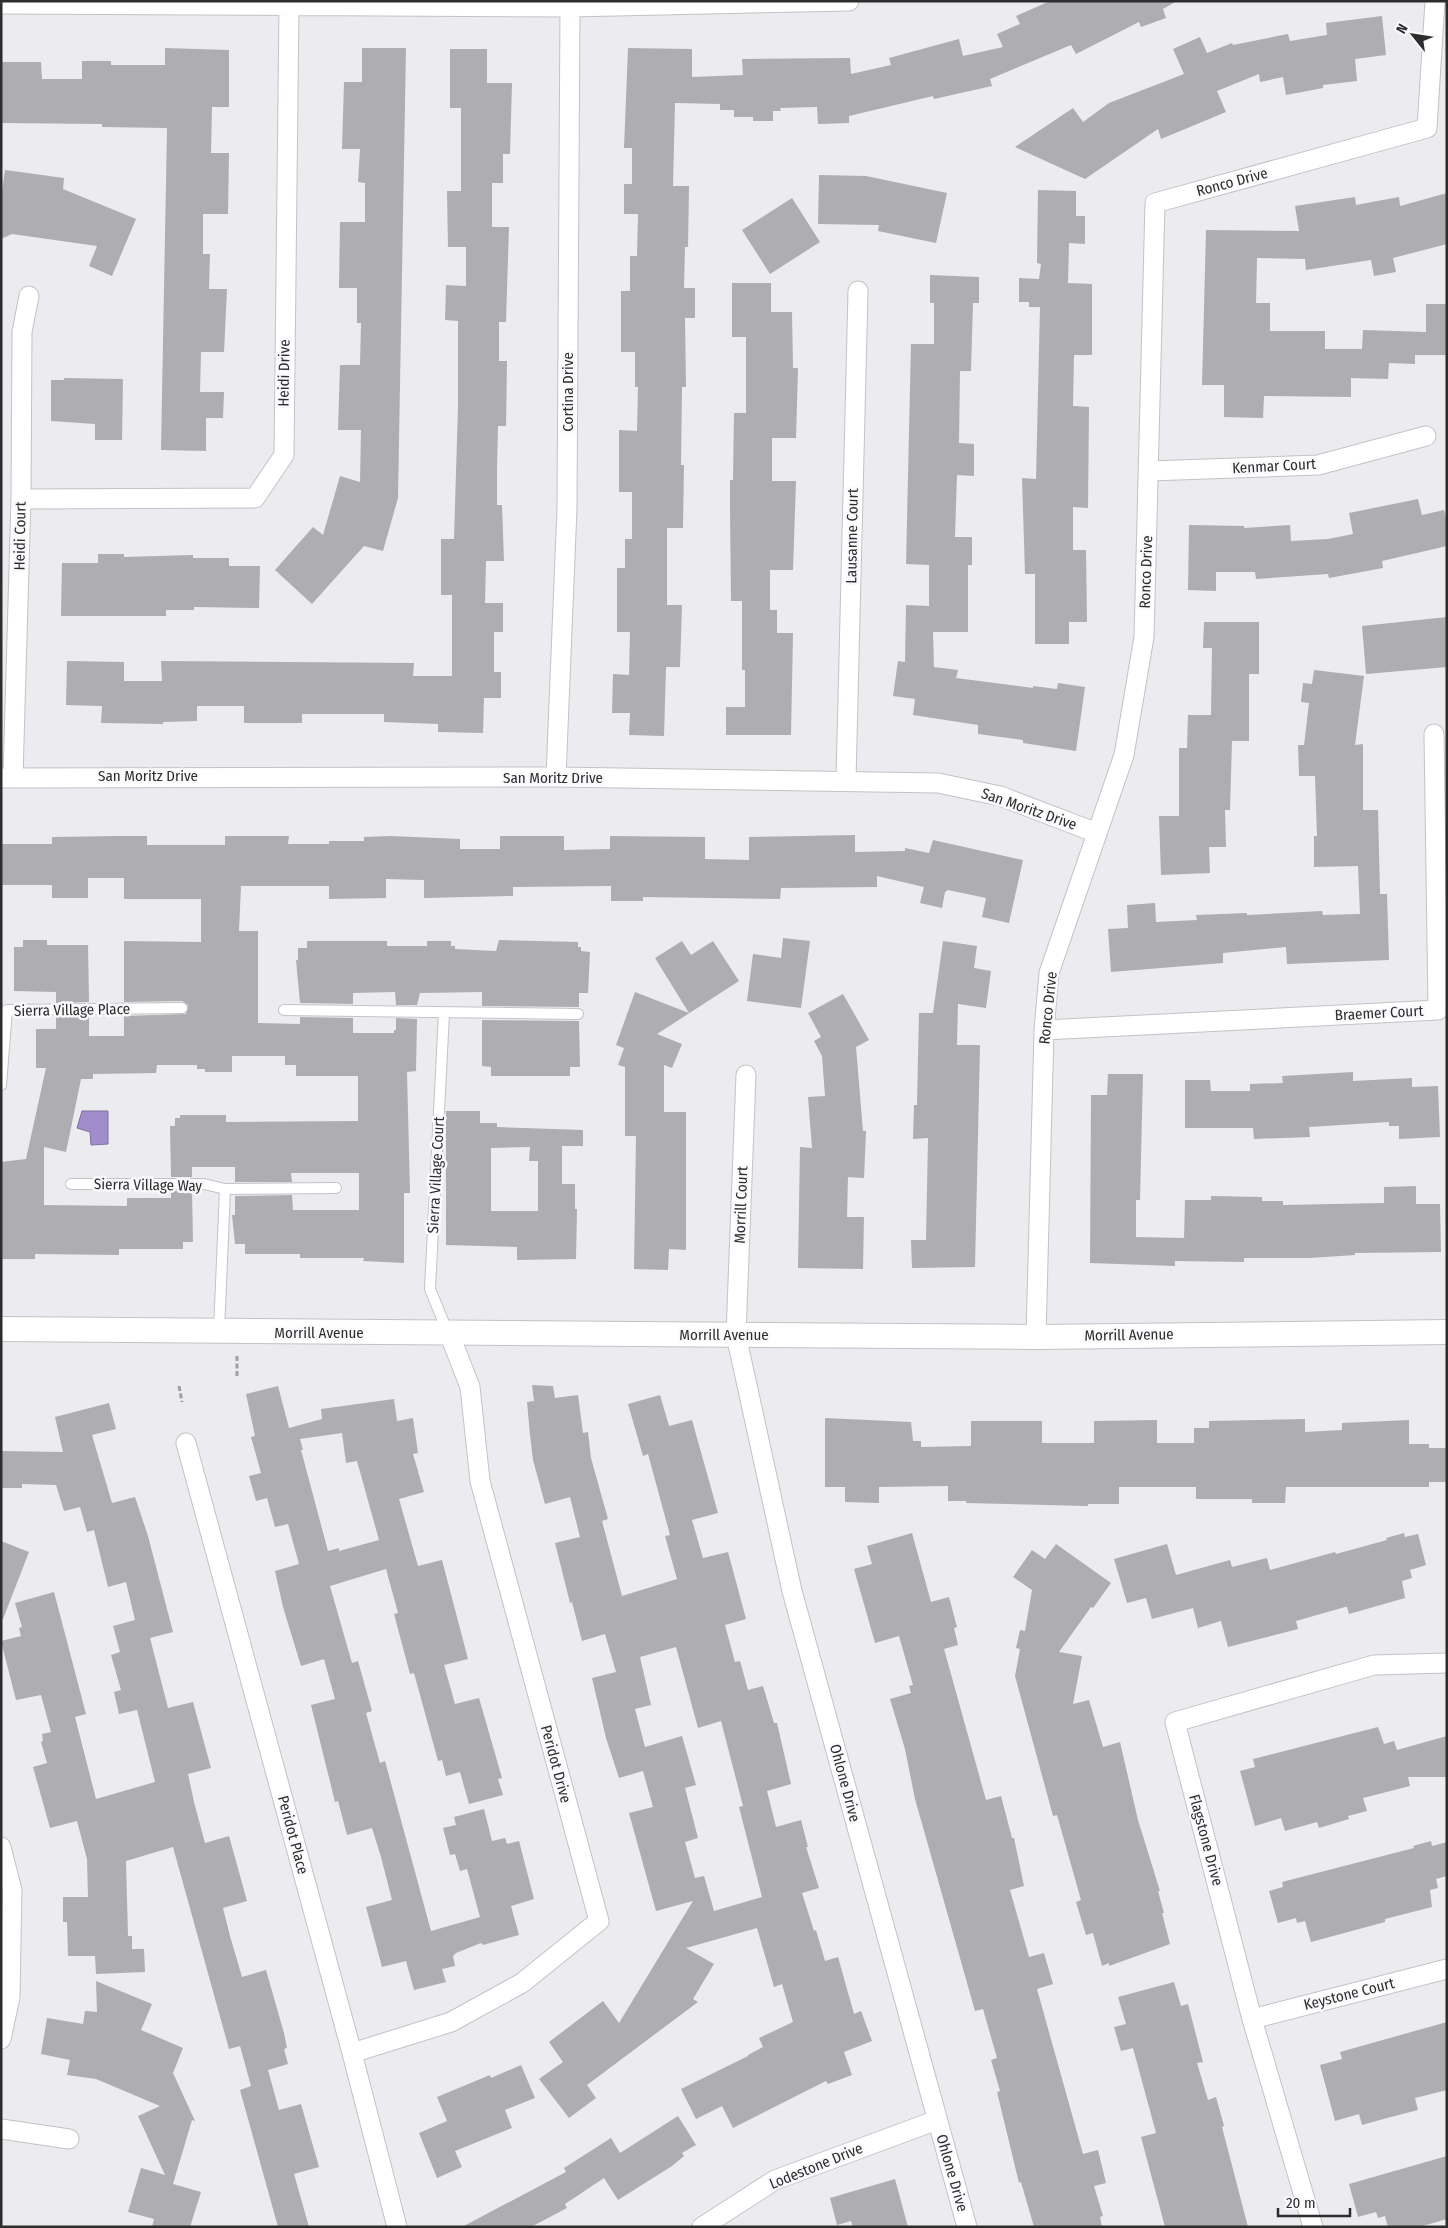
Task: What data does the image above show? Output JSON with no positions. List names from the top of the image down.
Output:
{
  "streets": {
    "street": [
      "Ronco Drive",
      "Heidi Drive",
      "Cortina Drive",
      "Kenmar Court",
      "Heidi Court",
      "Lausanne Court",
      "San Moritz Drive",
      "Braemer Court",
      "Morrill Court",
      "Morrill Avenue",
      "Peridot Drive",
      "Ohlone Drive",
      "Peridot Place",
      "Flagstone Drive",
      "Keystone Court",
      "Lodestone Drive"
    ],
    "lane": ["Sierra Village Place", "Sierra Village Court", "Sierra Village Way"]
  },
  "crossings": [
    ["Ronco Drive", "Kenmar Court"],
    ["Ronco Drive", "San Moritz Drive"],
    ["Ronco Drive", "Braemer Court"],
    ["Ronco Drive", "Morrill Avenue"],
    ["Heidi Drive", "Heidi Court"],
    ["Cortina Drive", "San Moritz Drive"],
    ["Heidi Court", "San Moritz Drive"],
    ["Lausanne Court", "San Moritz Drive"],
    ["Sierra Village Court", "Morrill Avenue"],
    ["Sierra Village Court", "Peridot Drive"],
    ["Morrill Court", "Morrill Avenue"],
    ["Morrill Court", "Ohlone Drive"],
    ["Morrill Avenue", "Peridot Drive"],
    ["Morrill Avenue", "Ohlone Drive"],
    ["Peridot Drive", "Peridot Place"],
    ["Ohlone Drive", "Lodestone Drive"],
    ["Flagstone Drive", "Keystone Court"]
  ],
  "scale_bar": "20 m",
  "north": "top left"
}
